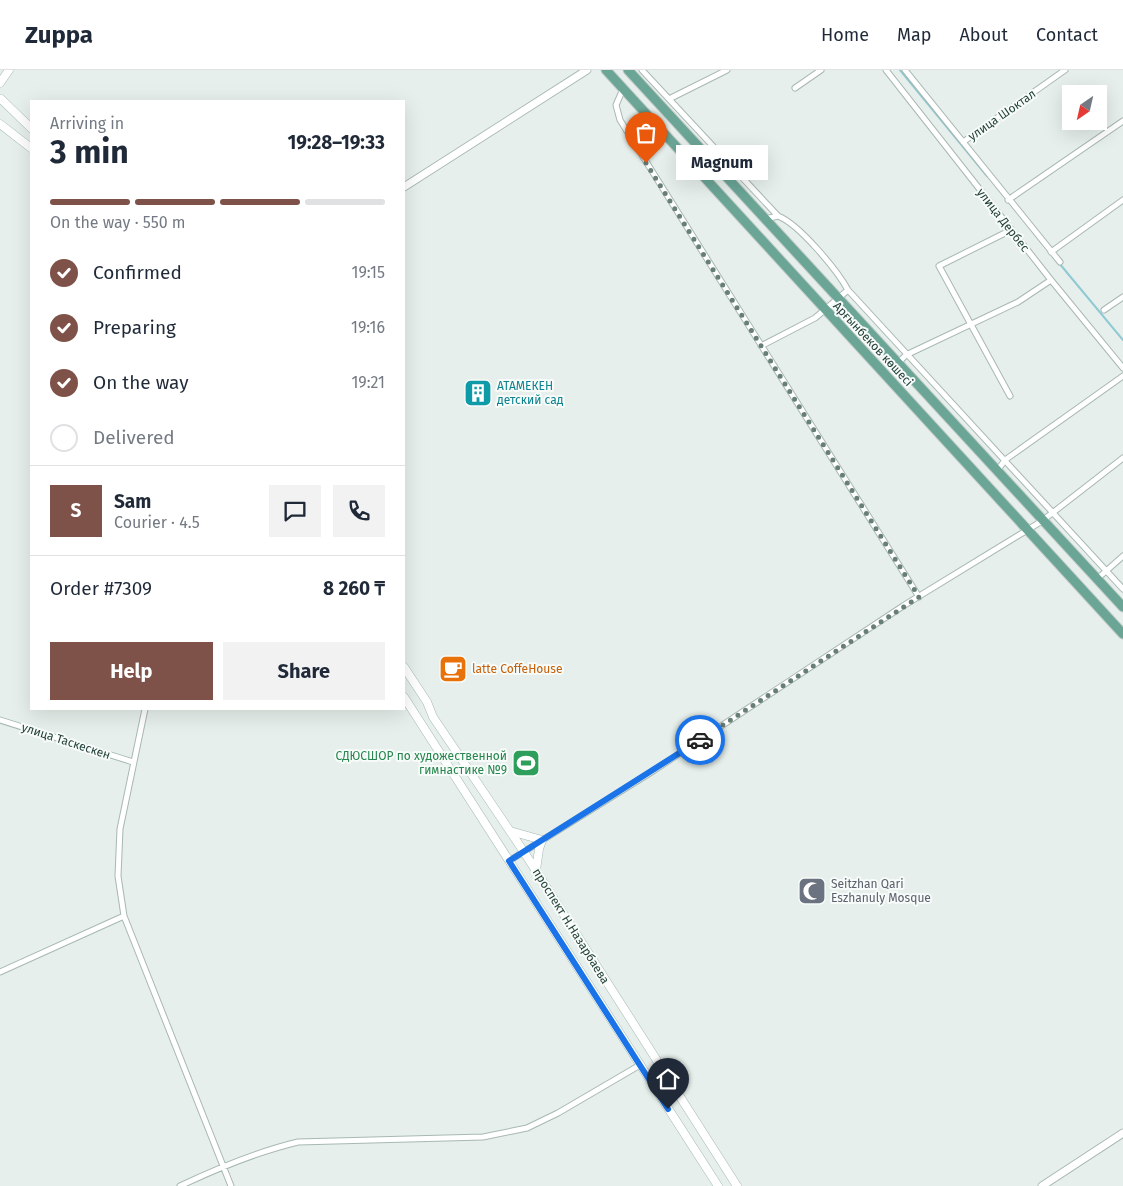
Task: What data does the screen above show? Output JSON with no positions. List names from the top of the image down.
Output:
{
  "streets": {
    "main road": ["Арғынбеков көшесі", "проспект Н.Назарбаева"],
    "street": ["улица Шоктал", "улица Дербес", "улица Таскескен"]
  },
  "crossings": [
    ["улица Шоктал", "улица Дербес"]
  ],
  "places": {
    "other": ["Magnum"],
    "building": ["АТАМЕКЕН детский сад"],
    "cafe": ["latte CoffeHouse"],
    "sports": ["СДЮСШОР по художественной гимнастике №9"],
    "mosque": ["Seitzhan Qari Eszhanuly Mosque"]
  },
  "north": "bottom left",
  "page": {
    "header": "Zuppa",
    "nav": [
      "Home",
      "Map",
      "About",
      "Contact"
    ],
    "heading": ["3 min", "Arriving in", "19:28–19:33"],
    "panel": [
      "Sam",
      "Courier · 4.5",
      "Order #7309",
      "8 260 ₸"
    ],
    "bubble": "Magnum",
    "bar": "On the way · 550 m",
    "list": [
      ["Confirmed", "19:15"],
      ["Preparing", "19:16"],
      ["On the way", "19:21"],
      "Delivered"
    ],
    "round": "S",
    "buttons": ["Help", "Share"]
  }
}
